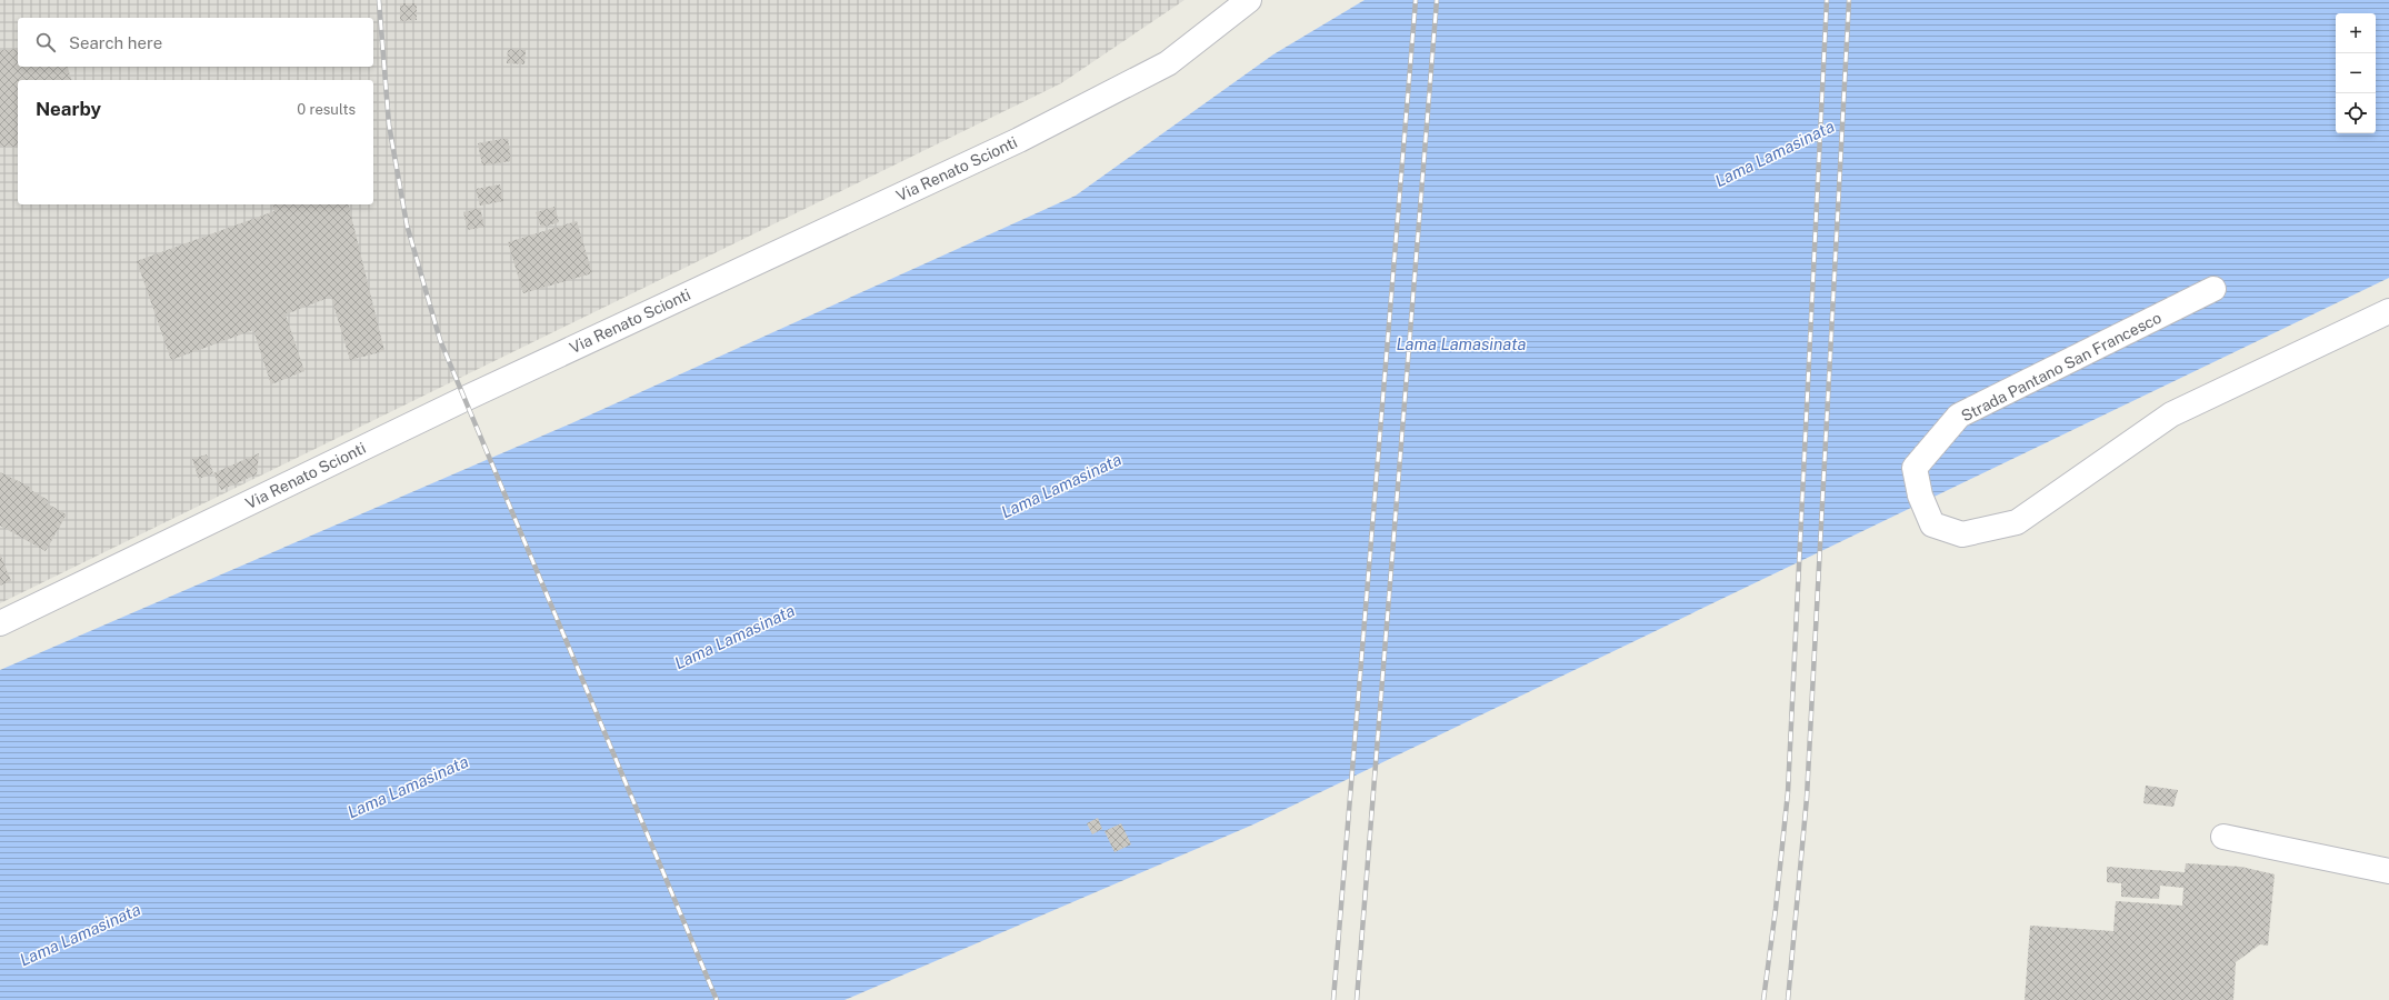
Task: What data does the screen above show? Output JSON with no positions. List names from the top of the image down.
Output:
{
  "streets": {
    "street": ["Via Renato Scionti", "Strada Pantano San Francesco"]
  },
  "water": ["Lama Lamasinata"],
  "page": {
    "map_buttons": ["+", "−"],
    "search": "Search here",
    "heading": ["Nearby", "0 results"]
  }
}
